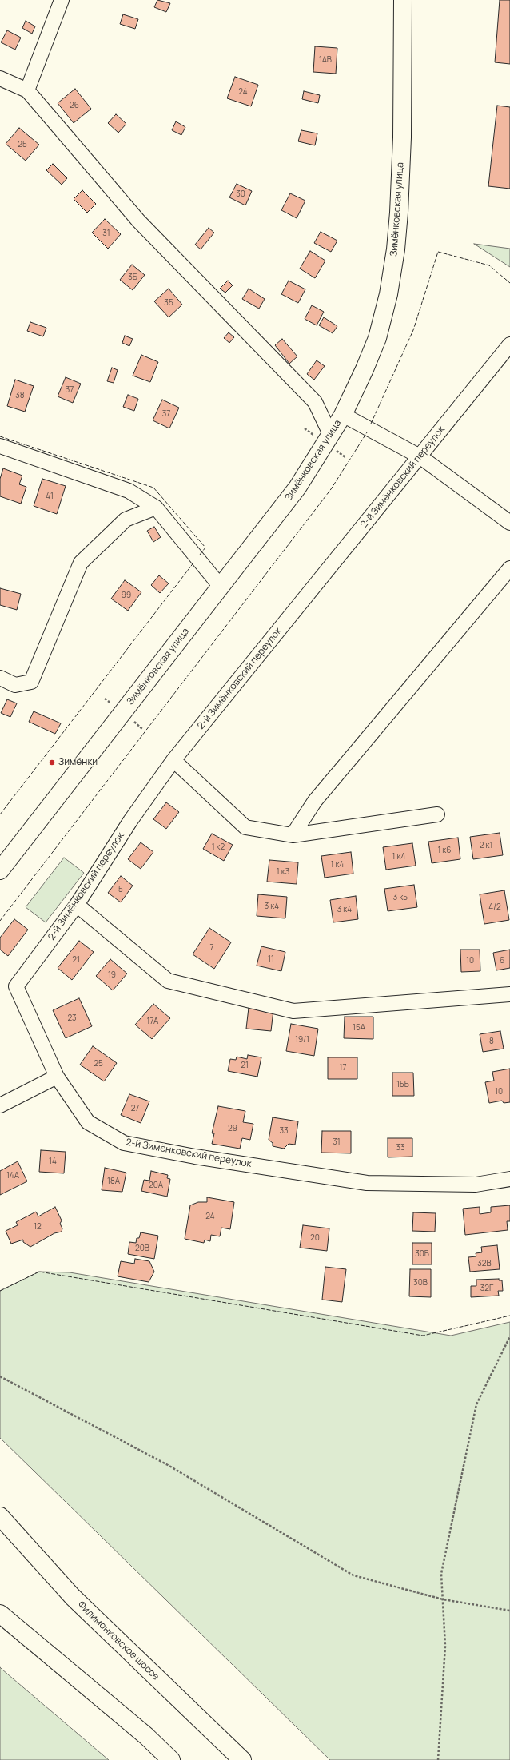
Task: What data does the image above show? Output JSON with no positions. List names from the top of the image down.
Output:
{
  "streets": {
    "main road": ["Зимёнковская улица", "Филимонковское шоссе"],
    "street": ["2-й Зимёнковский переулок"]
  },
  "places": ["Зимёнки"],
  "house_numbers": [
    "14В",
    "24",
    "26",
    "25",
    "30",
    "31",
    "3Б",
    "35",
    "37",
    "38",
    "37",
    "41",
    "99",
    "2 к1",
    "1 к2",
    "1 к6",
    "1 к4",
    "1 к4",
    "1 к3",
    "5",
    "3 к5",
    "3 к4",
    "4/2",
    "3 к4",
    "7",
    "11",
    "21",
    "10",
    "6",
    "19",
    "23",
    "17А",
    "15А",
    "19/1",
    "8",
    "25",
    "21",
    "17",
    "15Б",
    "10",
    "27",
    "29",
    "33",
    "31",
    "33",
    "14",
    "14А",
    "18А",
    "20А",
    "24",
    "12",
    "20",
    "20В",
    "30Б",
    "32В",
    "30В",
    "32Г"
  ]
}
